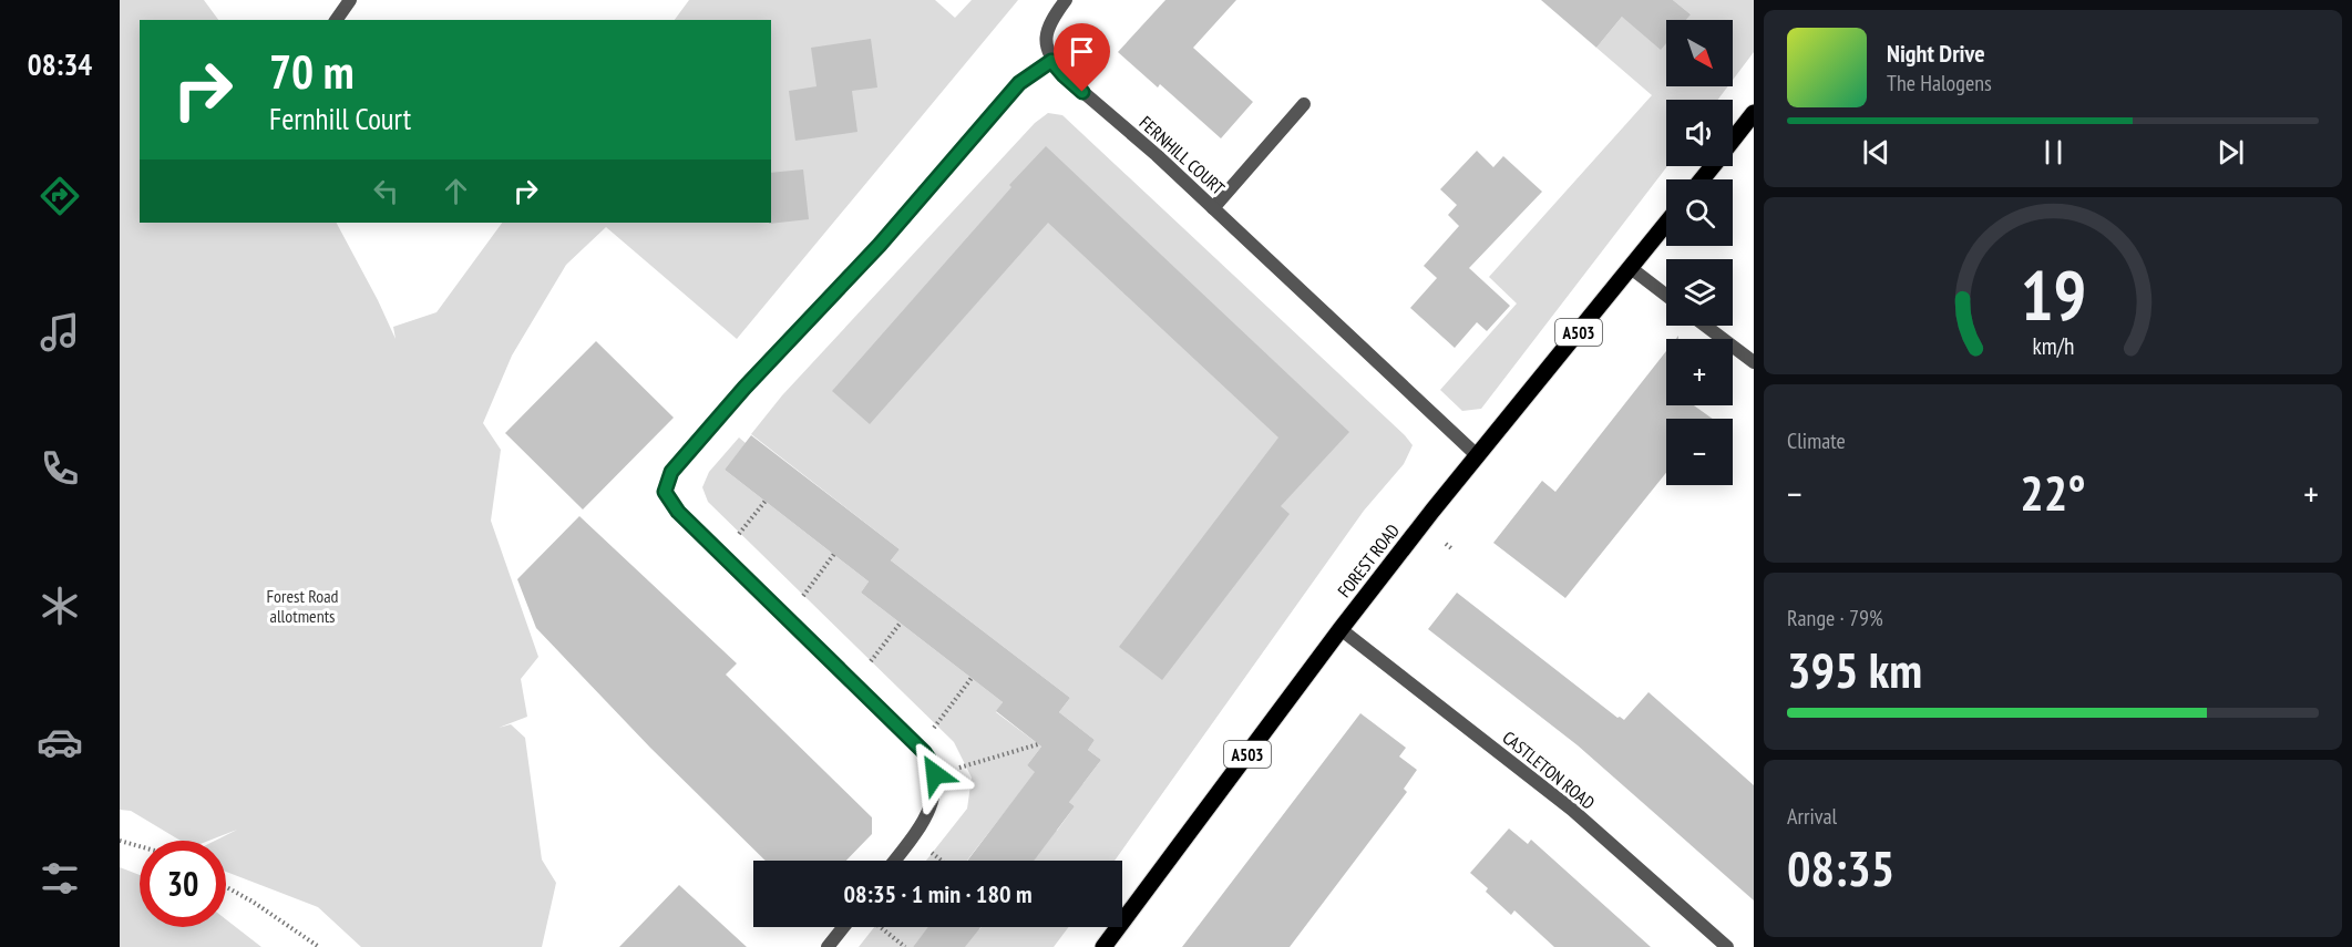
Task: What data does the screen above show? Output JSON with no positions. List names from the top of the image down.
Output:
{
  "streets": {
    "main road": ["A503", "FOREST ROAD"],
    "street": ["FERNHILL COURT", "CASTLETON ROAD"]
  },
  "crossings": [
    ["FERNHILL COURT", "FOREST ROAD"],
    ["FOREST ROAD", "CASTLETON ROAD"]
  ],
  "parks": ["Forest Road allotments"],
  "north": "bottom right",
  "page": {
    "tabs": "08:34",
    "map_buttons": ["+", "−"],
    "turn": ["70 m", "Fernhill Court"],
    "song": ["Night Drive", "The Halogens"],
    "tile": [
      "Climate",
      ["Range · 79%", "395 km"],
      ["Arrival", "08:35"]
    ],
    "heat": ["−", "22°", "+"],
    "limit": "30",
    "trip": "08:35 · 1 min · 180 m",
    "gauge": ["19", "km/h"]
  }
}
